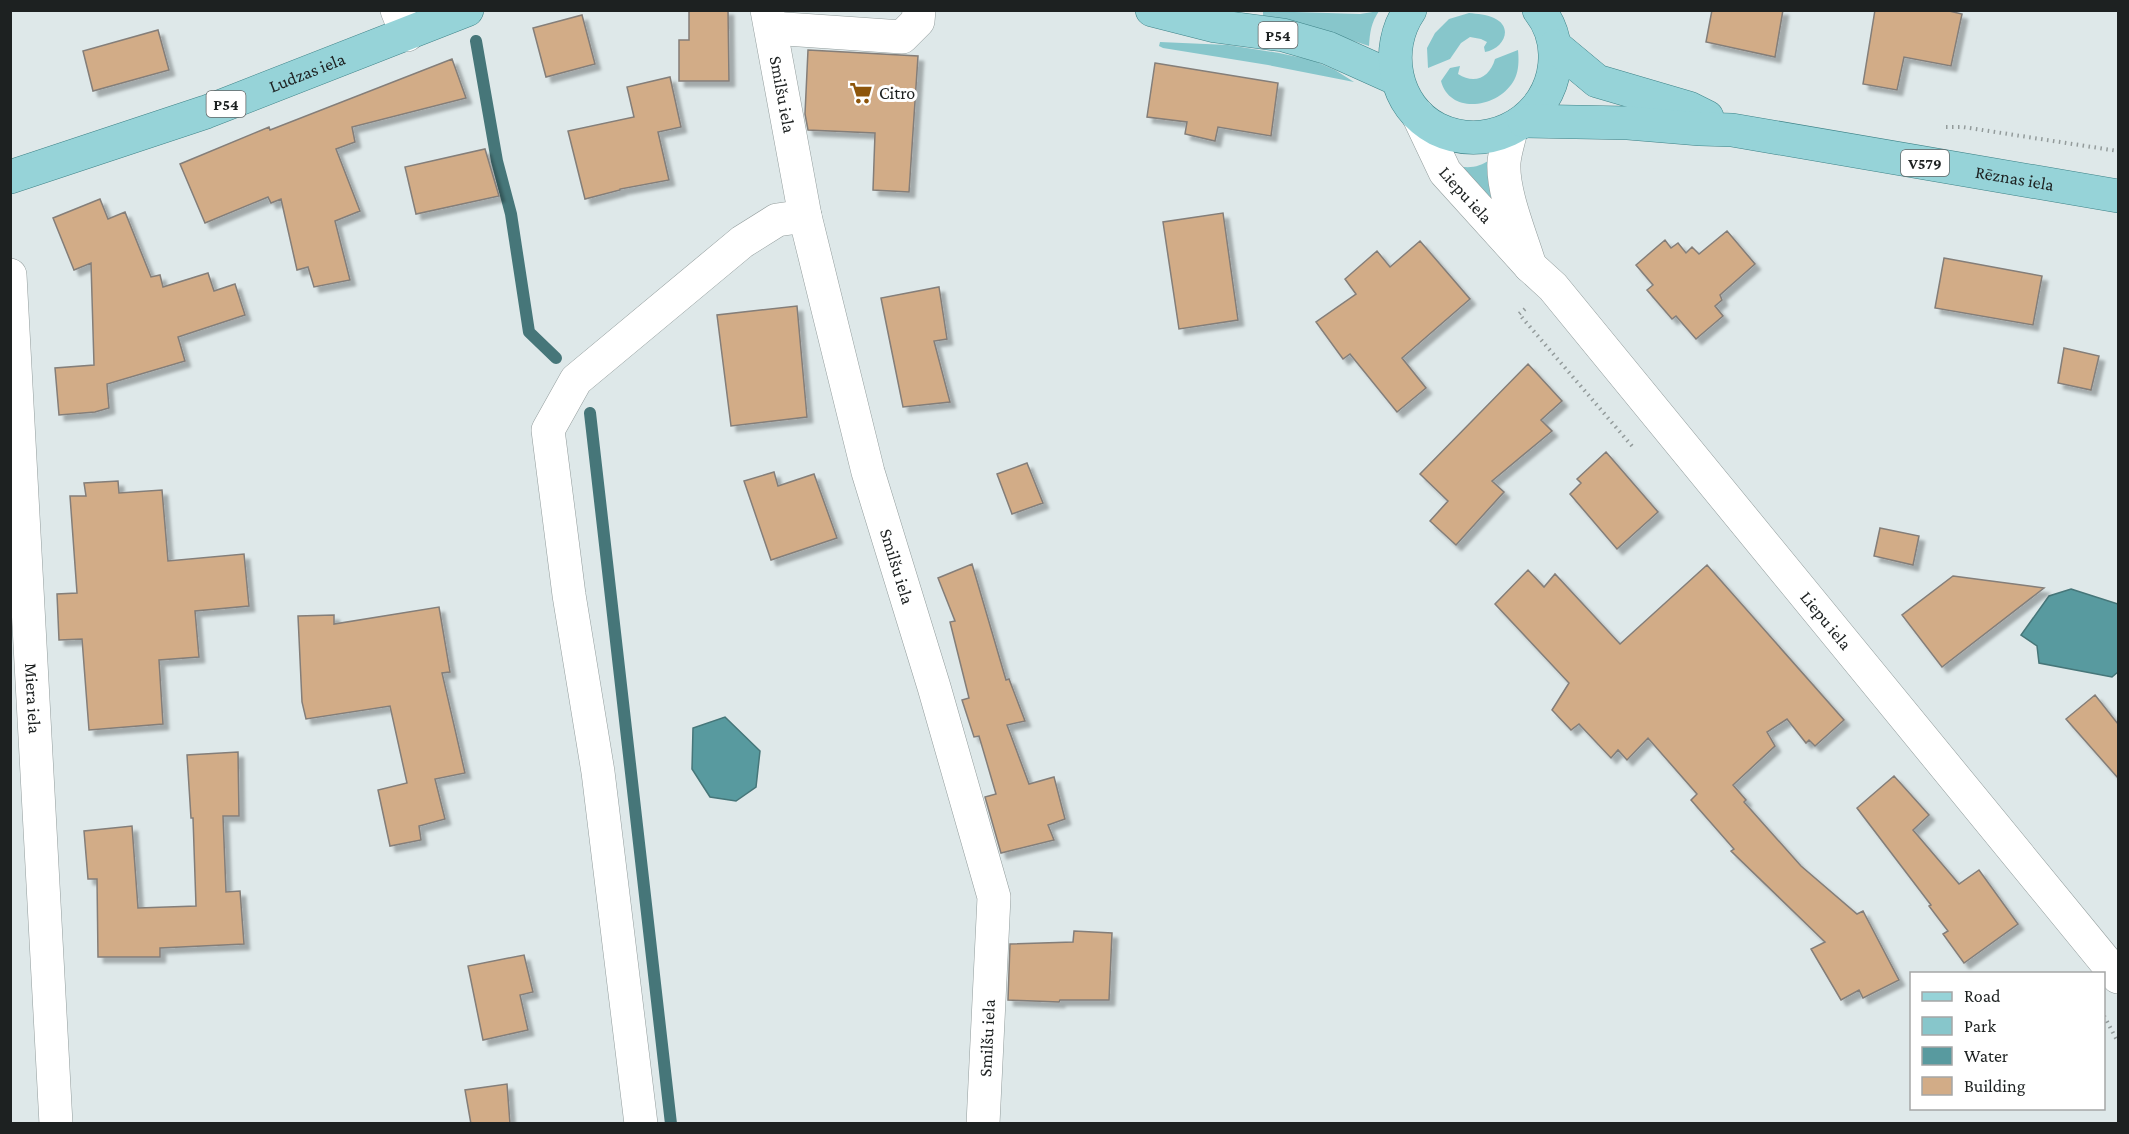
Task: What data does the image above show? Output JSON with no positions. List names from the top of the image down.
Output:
{
  "streets": {
    "main road": [
      "P54",
      "Ludzas iela",
      "V579",
      "Rēznas iela"
    ],
    "street": ["Smilšu iela", "Liepu iela", "Miera iela"]
  },
  "crossings": [
    ["Rēznas iela", "Liepu iela"]
  ],
  "places": {
    "supermarket": ["Citro"]
  },
  "legend": [
    "Road",
    "Park",
    "Water",
    "Building"
  ]
}
